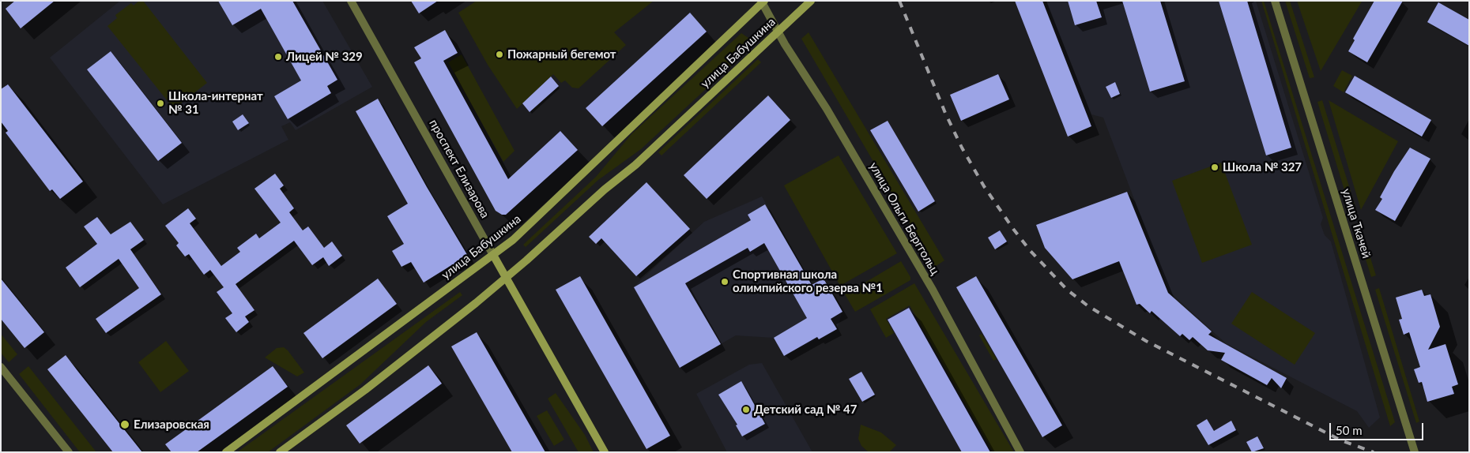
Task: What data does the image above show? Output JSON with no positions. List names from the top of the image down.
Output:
{
  "streets": {
    "street": [
      "улица Бабушкина",
      "проспект Елизарова",
      "улица Ольги Берггольц",
      "улица Ткачей"
    ]
  },
  "crossings": [
    ["улица Бабушкина", "проспект Елизарова"],
    ["улица Бабушкина", "улица Ольги Берггольц"]
  ],
  "places": [
    "Пожарный бегемот",
    "Лицей № 329",
    "Школа-интернат № 31",
    "Школа № 327",
    "Спортивная школа олимпийского резерва №1",
    "Детский сад № 47",
    "Елизаровская"
  ],
  "scale_bar": "50 m"
}
